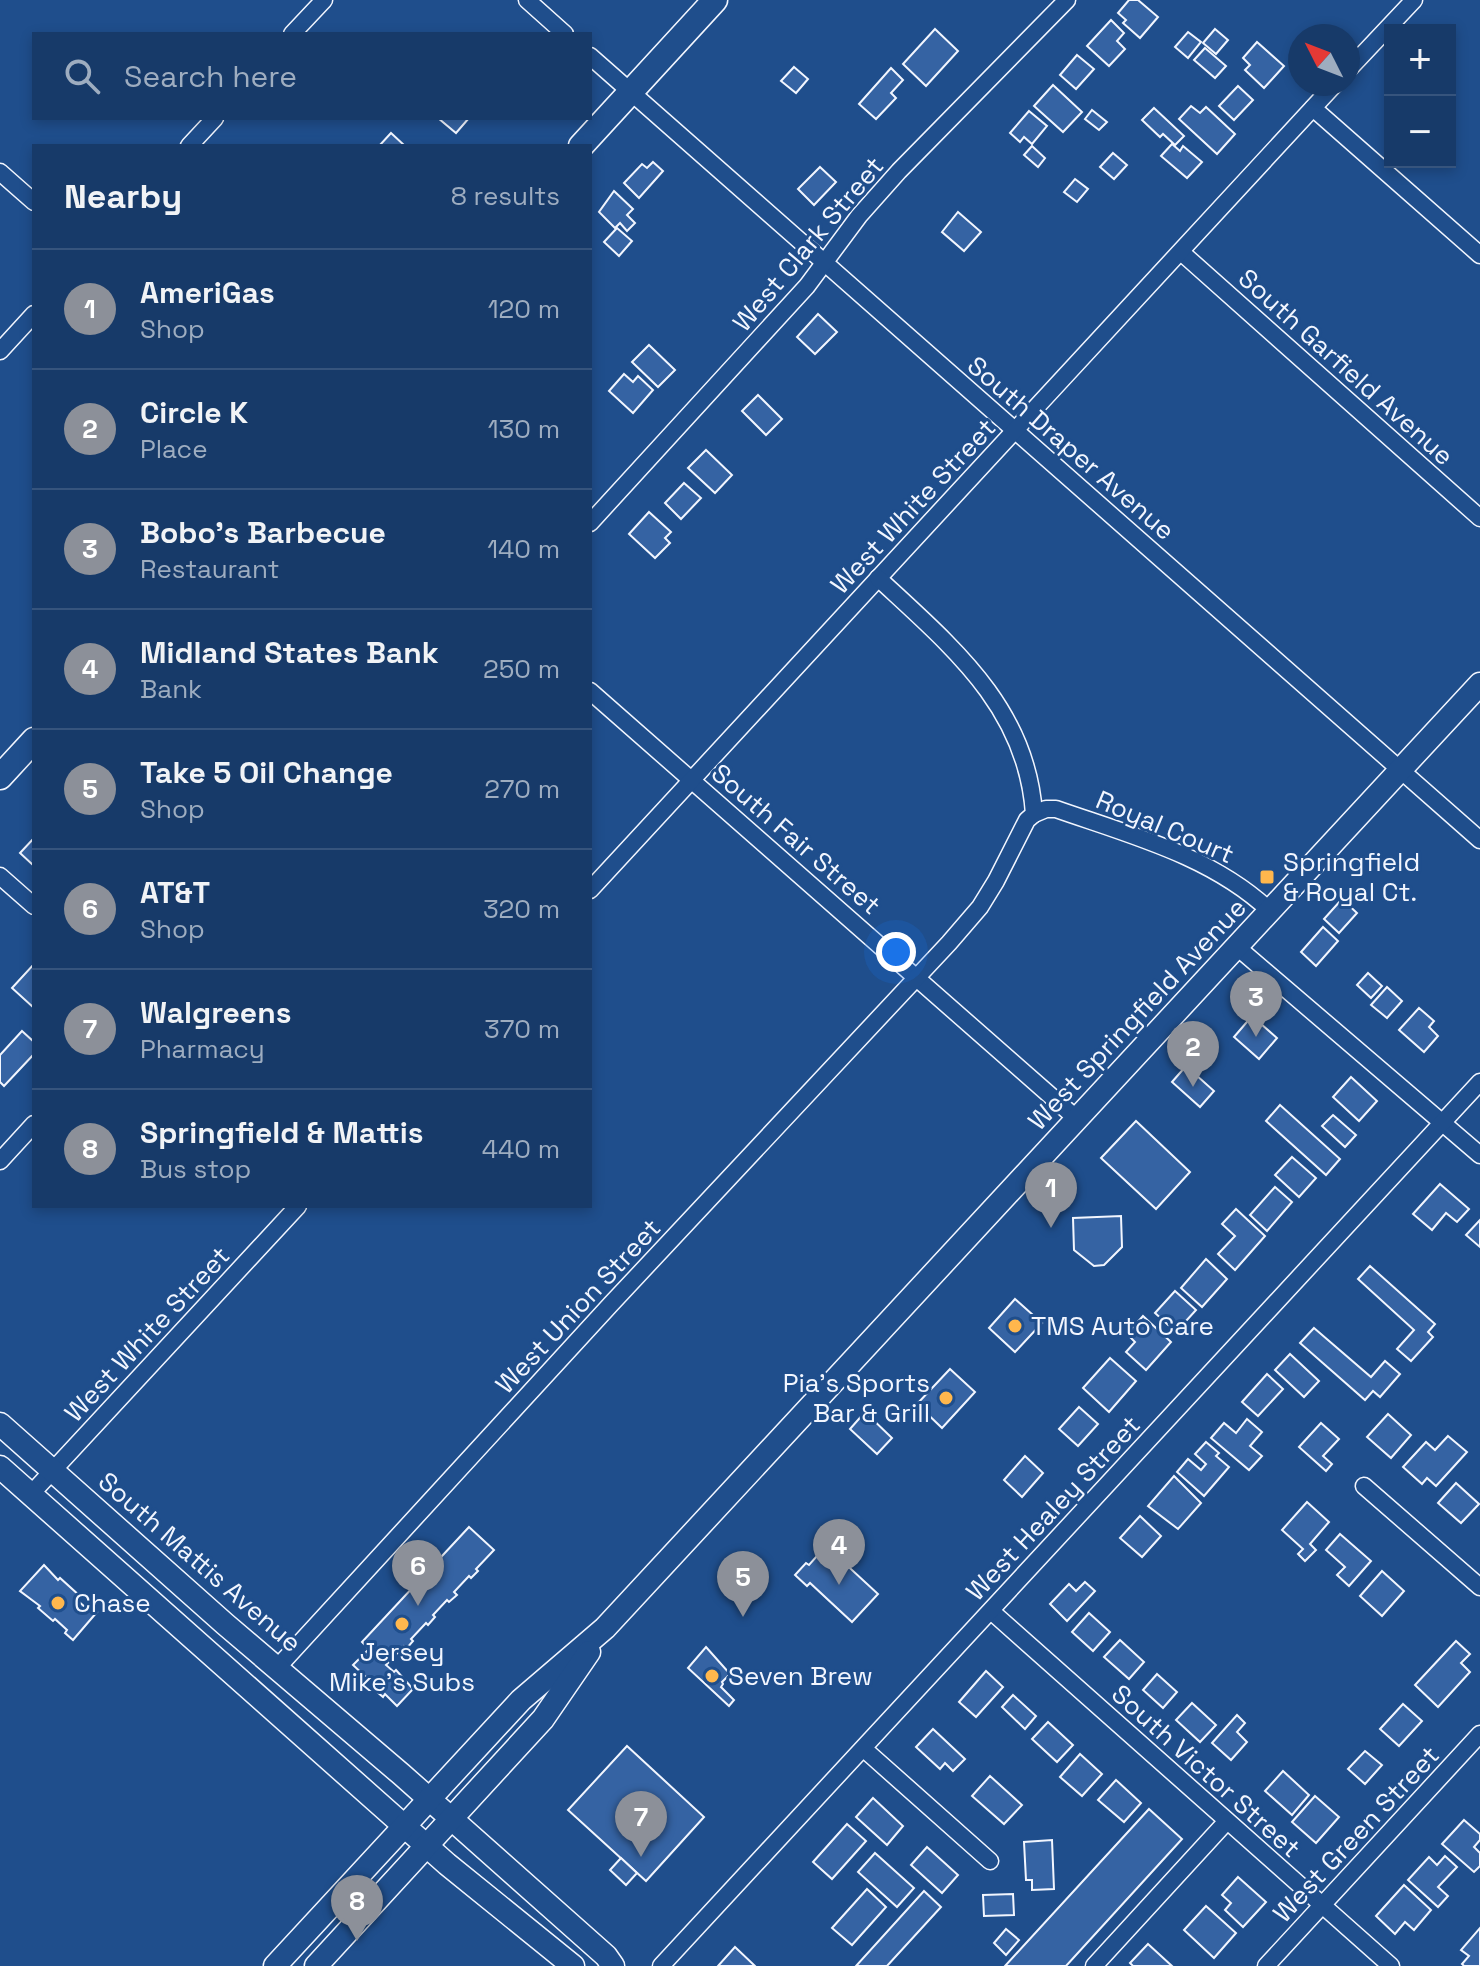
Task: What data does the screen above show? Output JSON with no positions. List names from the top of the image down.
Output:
{
  "streets": {
    "main road": ["West Springfield Avenue", "South Mattis Avenue"],
    "street": [
      "West Clark Street",
      "South Garfield Avenue",
      "South Draper Avenue",
      "West White Street",
      "Royal Court",
      "South Fair Street",
      "West Union Street",
      "West Healey Street",
      "South Victor Street",
      "West Green Street"
    ]
  },
  "crossings": [
    ["West Clark Street", "South Draper Avenue"],
    ["South Garfield Avenue", "West White Street"],
    ["South Draper Avenue", "West White Street"],
    ["South Draper Avenue", "West Springfield Avenue"],
    ["West White Street", "South Fair Street"],
    ["West White Street", "South Mattis Avenue"],
    ["Royal Court", "West Springfield Avenue"],
    ["South Fair Street", "West Springfield Avenue"],
    ["South Fair Street", "West Union Street"],
    ["West Springfield Avenue", "South Mattis Avenue"],
    ["West Union Street", "South Mattis Avenue"],
    ["West Healey Street", "South Victor Street"],
    ["South Victor Street", "West Green Street"]
  ],
  "places": {
    "transit": ["Springfield & Royal Ct."],
    "other": [
      "TMS Auto Care",
      "Pia's Sports Bar & Grill",
      "Chase",
      "Jersey Mike's Subs",
      "Seven Brew"
    ]
  },
  "north": "top left",
  "page": {
    "map_buttons": ["+", "−"],
    "search": "Search here",
    "heading": ["Nearby", "8 results"],
    "list": [
      {
        "mark": "1",
        "name": "AmeriGas",
        "note": "Shop",
        "value": "120 m"
      },
      {
        "mark": "2",
        "name": "Circle K",
        "note": "Place",
        "value": "130 m"
      },
      {
        "mark": "3",
        "name": "Bobo's Barbecue",
        "note": "Restaurant",
        "value": "140 m"
      },
      {
        "mark": "4",
        "name": "Midland States Bank",
        "note": "Bank",
        "value": "250 m"
      },
      {
        "mark": "5",
        "name": "Take 5 Oil Change",
        "note": "Shop",
        "value": "270 m"
      },
      {
        "mark": "6",
        "name": "AT&T",
        "note": "Shop",
        "value": "320 m"
      },
      {
        "mark": "7",
        "name": "Walgreens",
        "note": "Pharmacy",
        "value": "370 m"
      },
      {
        "mark": "8",
        "name": "Springfield & Mattis",
        "note": "Bus stop",
        "value": "440 m"
      }
    ],
    "pins": [
      "3",
      "2",
      "1",
      "4",
      "6",
      "5",
      "7",
      "8"
    ]
  }
}
